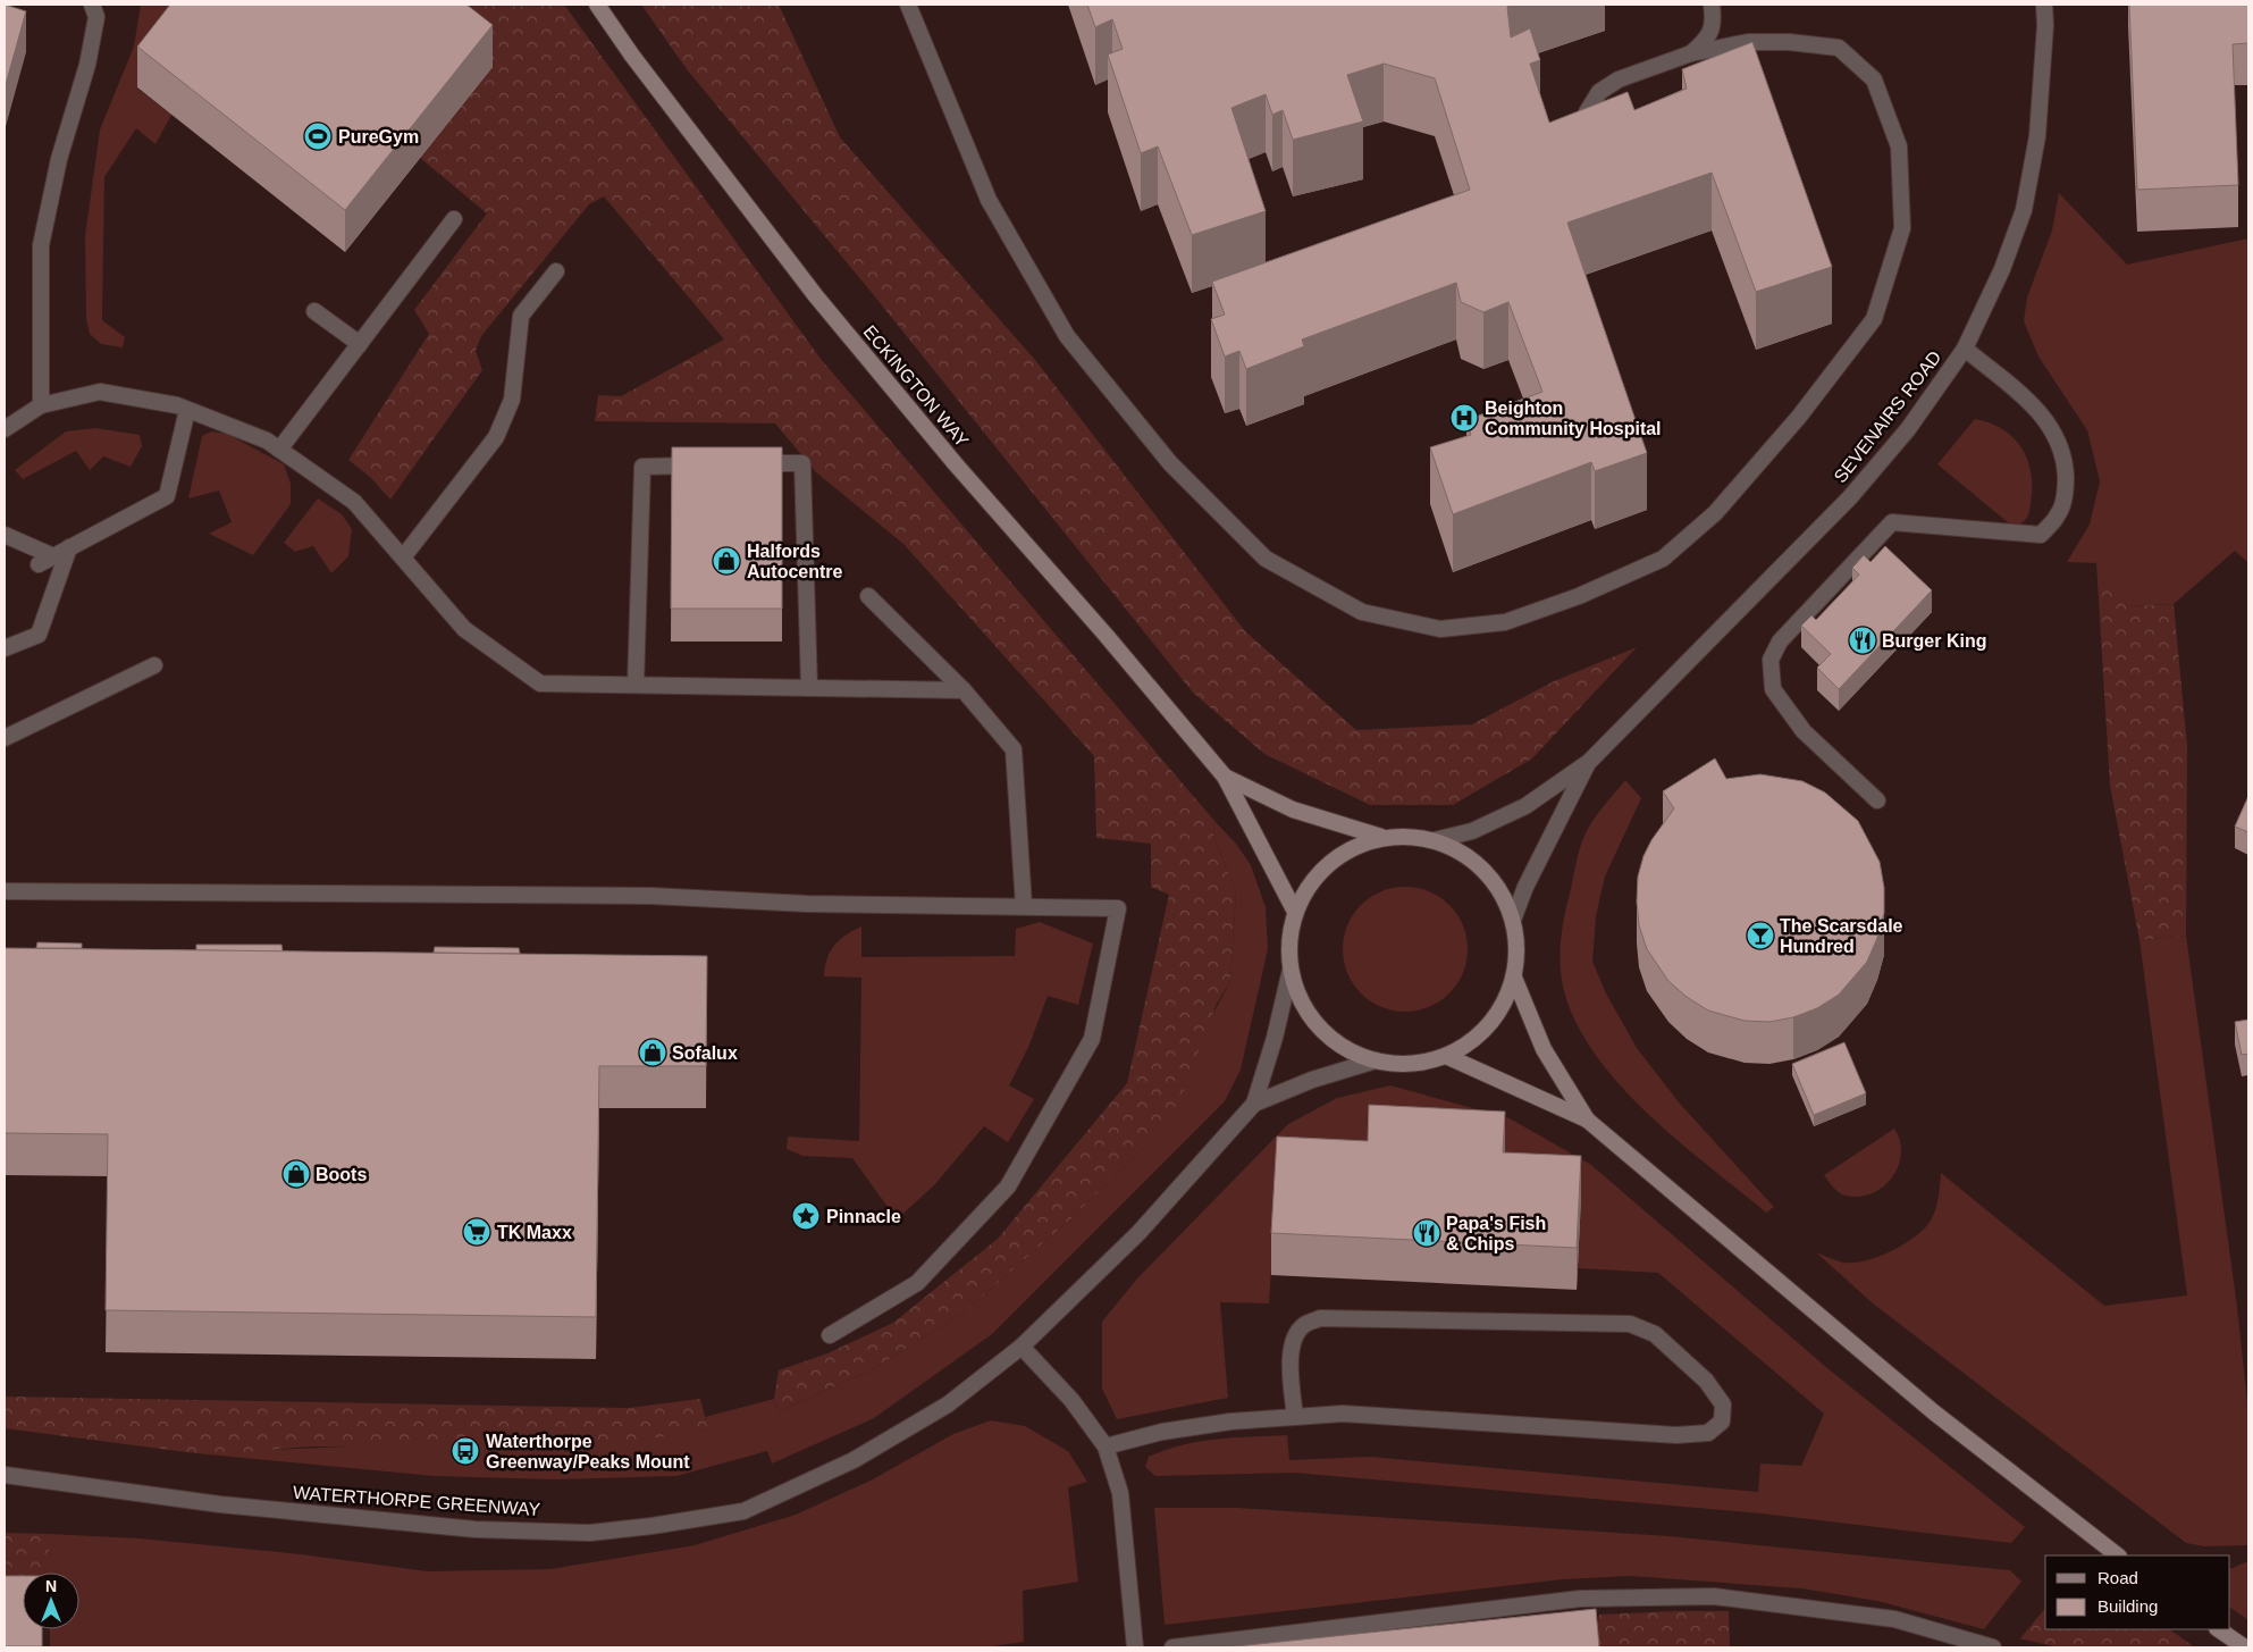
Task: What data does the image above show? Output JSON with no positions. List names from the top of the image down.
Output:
{
  "streets": {
    "main road": ["ECKINGTON WAY"],
    "street": ["SEVENAIRS ROAD", "WATERTHORPE GREENWAY"]
  },
  "places": {
    "sports": ["PureGym"],
    "hospital": ["Beighton Community Hospital"],
    "shop": ["Halfords Autocentre", "Sofalux", "Boots"],
    "restaurant": ["Burger King", "Papa's Fish & Chips"],
    "bar": ["The Scarsdale Hundred"],
    "place": ["Pinnacle"],
    "supermarket": ["TK Maxx"],
    "bus stop": ["Waterthorpe Greenway/Peaks Mount"]
  },
  "legend": ["Road", "Building"],
  "north": "top"
}
